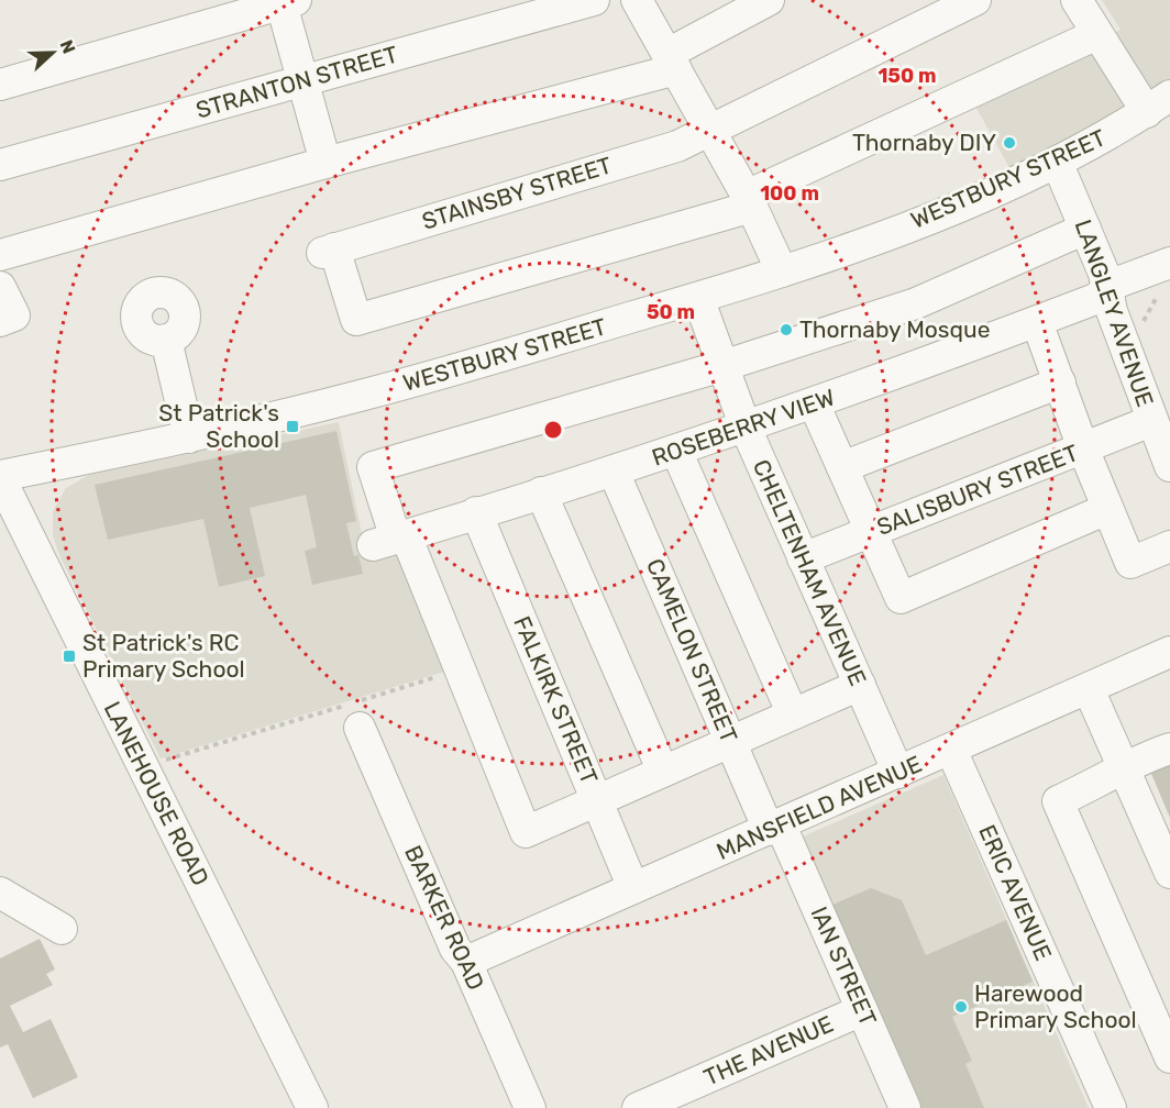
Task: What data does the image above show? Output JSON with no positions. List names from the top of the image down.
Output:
{
  "streets": {
    "street": [
      "STRANTON STREET",
      "WESTBURY STREET",
      "STAINSBY STREET",
      "LANGLEY AVENUE",
      "ROSEBERRY VIEW",
      "SALISBURY STREET",
      "CHELTENHAM AVENUE",
      "CAMELON STREET",
      "FALKIRK STREET",
      "LANEHOUSE ROAD",
      "MANSFIELD AVENUE",
      "ERIC AVENUE",
      "BARKER ROAD",
      "IAN STREET",
      "THE AVENUE"
    ]
  },
  "crossings": [
    ["WESTBURY STREET", "LANGLEY AVENUE"],
    ["WESTBURY STREET", "CHELTENHAM AVENUE"],
    ["WESTBURY STREET", "LANEHOUSE ROAD"],
    ["LANGLEY AVENUE", "ROSEBERRY VIEW"],
    ["LANGLEY AVENUE", "SALISBURY STREET"],
    ["ROSEBERRY VIEW", "CHELTENHAM AVENUE"],
    ["ROSEBERRY VIEW", "CAMELON STREET"],
    ["ROSEBERRY VIEW", "FALKIRK STREET"],
    ["SALISBURY STREET", "CHELTENHAM AVENUE"],
    ["CHELTENHAM AVENUE", "MANSFIELD AVENUE"],
    ["CAMELON STREET", "MANSFIELD AVENUE"],
    ["CAMELON STREET", "IAN STREET"],
    ["FALKIRK STREET", "MANSFIELD AVENUE"],
    ["MANSFIELD AVENUE", "ERIC AVENUE"],
    ["MANSFIELD AVENUE", "BARKER ROAD"],
    ["MANSFIELD AVENUE", "IAN STREET"],
    ["IAN STREET", "THE AVENUE"]
  ],
  "places": {
    "other": ["Thornaby DIY", "Thornaby Mosque", "Harewood Primary School"],
    "transit": ["St Patrick's School", "St Patrick's RC Primary School"]
  },
  "north": "right",
  "rings": ["150 m", "100 m", "50 m"]
}
